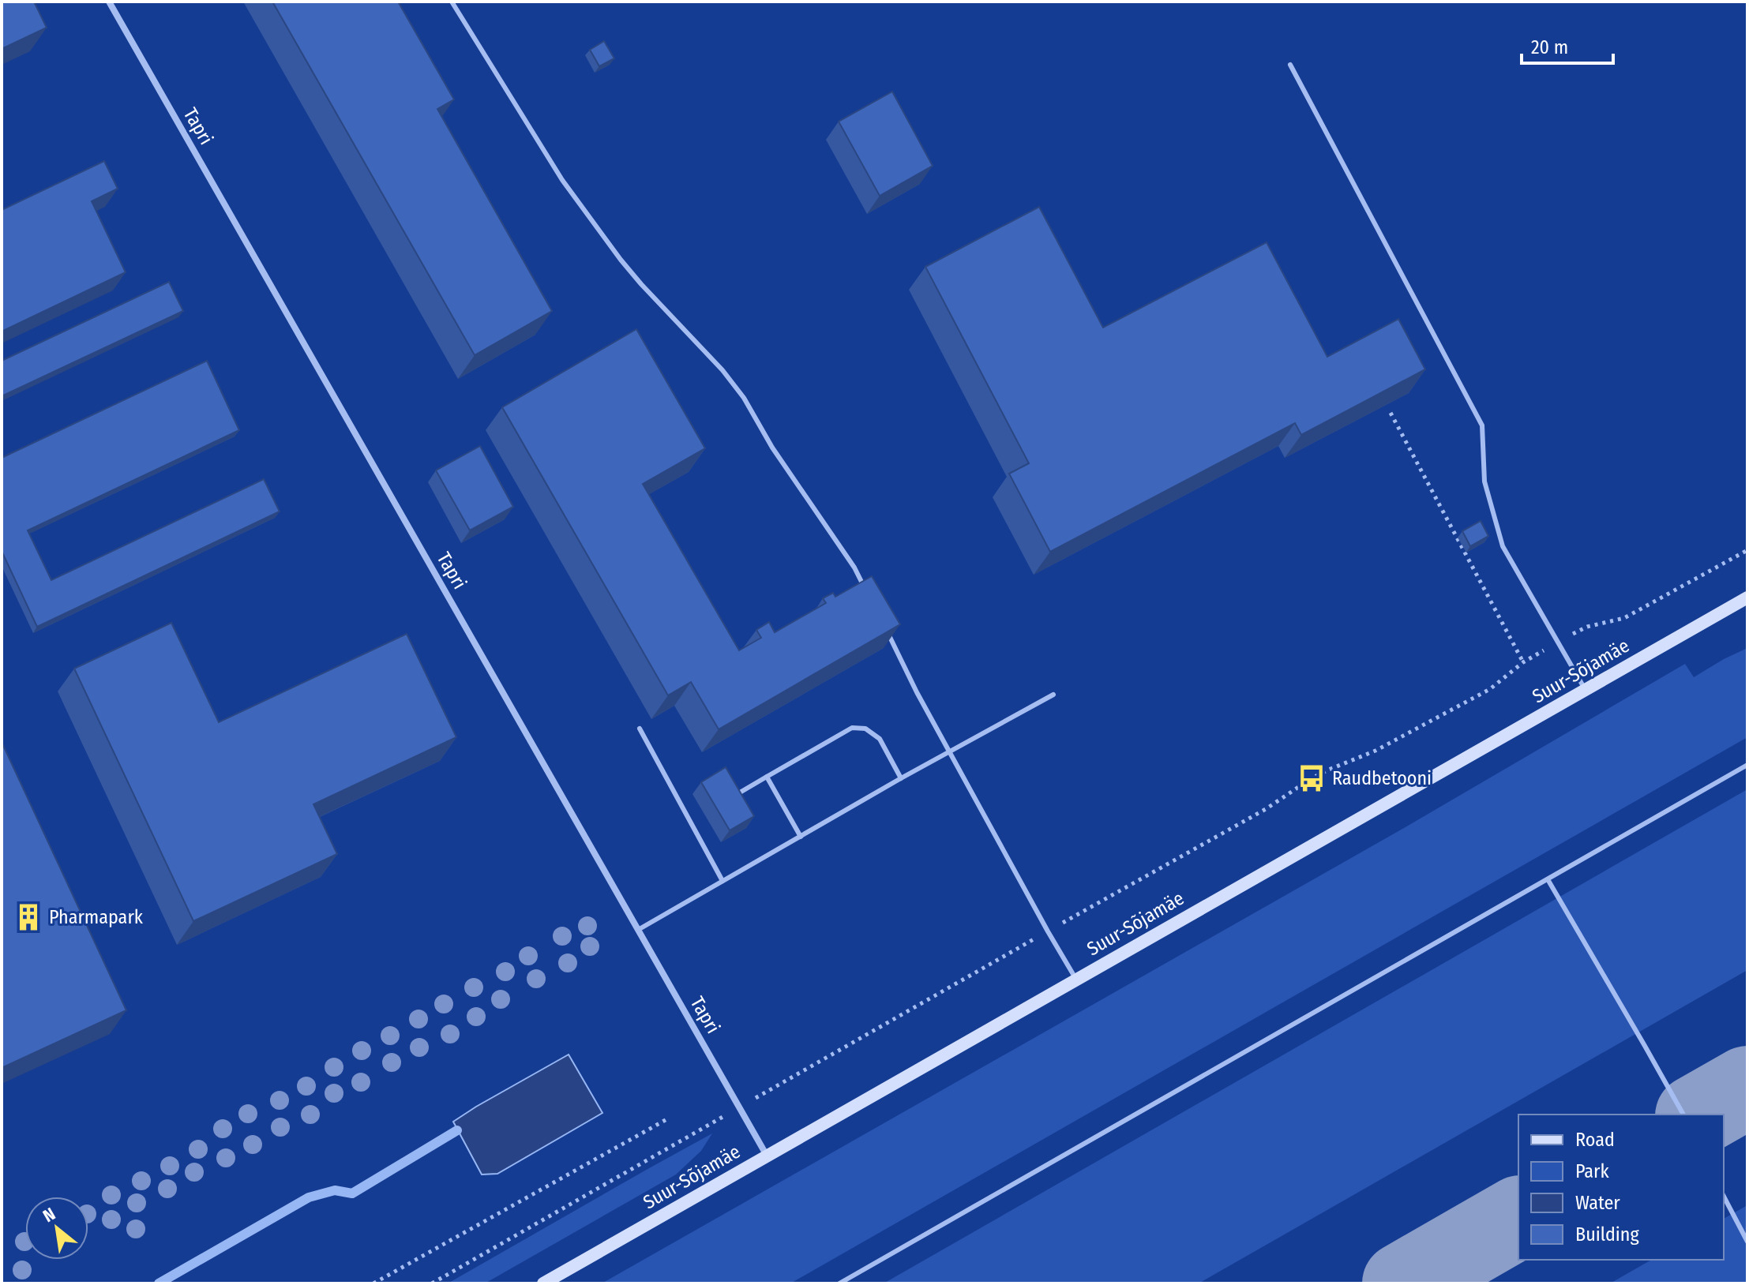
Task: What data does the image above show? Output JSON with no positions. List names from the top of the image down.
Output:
{
  "streets": {
    "main road": ["Suur-Sõjamäe"],
    "street": ["Tapri"]
  },
  "crossings": [
    ["Tapri", "Suur-Sõjamäe"]
  ],
  "places": {
    "bus stop": ["Raudbetooni"],
    "building": ["Pharmapark"]
  },
  "legend": [
    "Road",
    "Park",
    "Water",
    "Building"
  ],
  "scale_bar": "20 m",
  "north": "top left"
}
